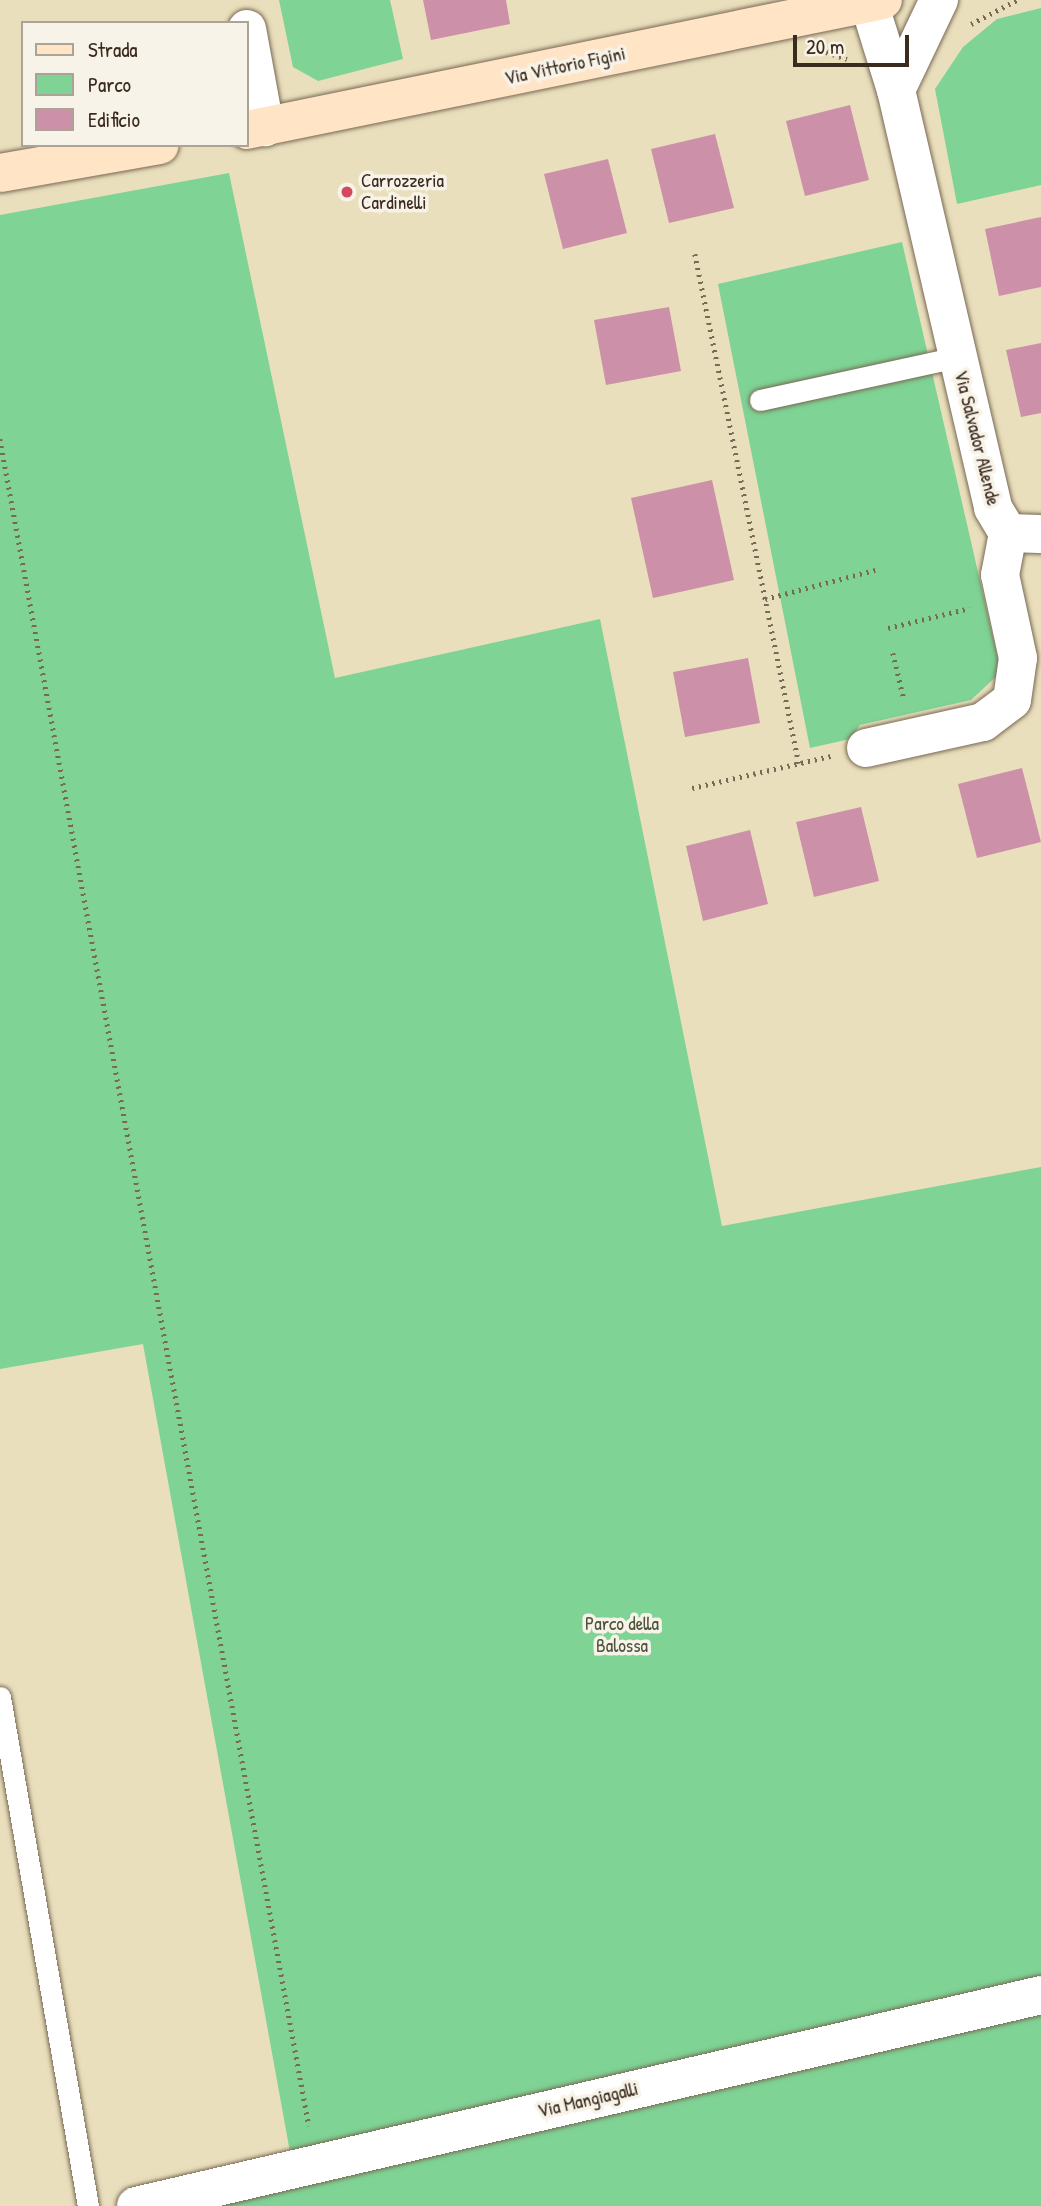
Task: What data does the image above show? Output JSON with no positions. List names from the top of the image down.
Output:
{
  "streets": {
    "street": ["Via Vittorio Figini", "Via Salvador Allende", "Via Mangiagalli"]
  },
  "crossings": [
    ["Via Vittorio Figini", "Via Salvador Allende"]
  ],
  "parks": ["Parco della Balossa"],
  "places": ["Carrozzeria Cardinelli"],
  "legend": ["Strada", "Parco", "Edificio"],
  "scale_bar": "20 m"
}
